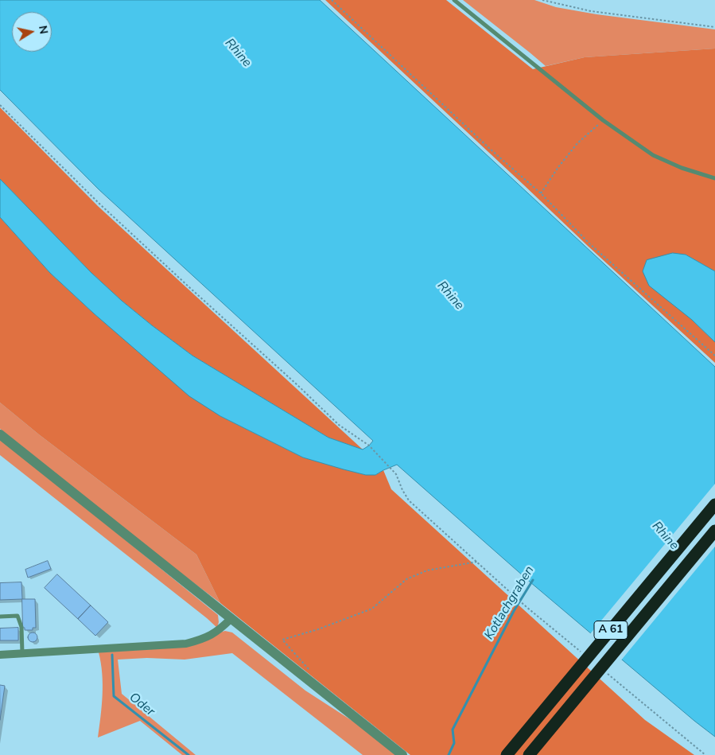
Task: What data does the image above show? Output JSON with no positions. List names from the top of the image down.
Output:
{
  "streets": {
    "highway": ["A 61"]
  },
  "water": ["Rhine", "Kotlachgraben", "Oder"],
  "north": "right"
}
